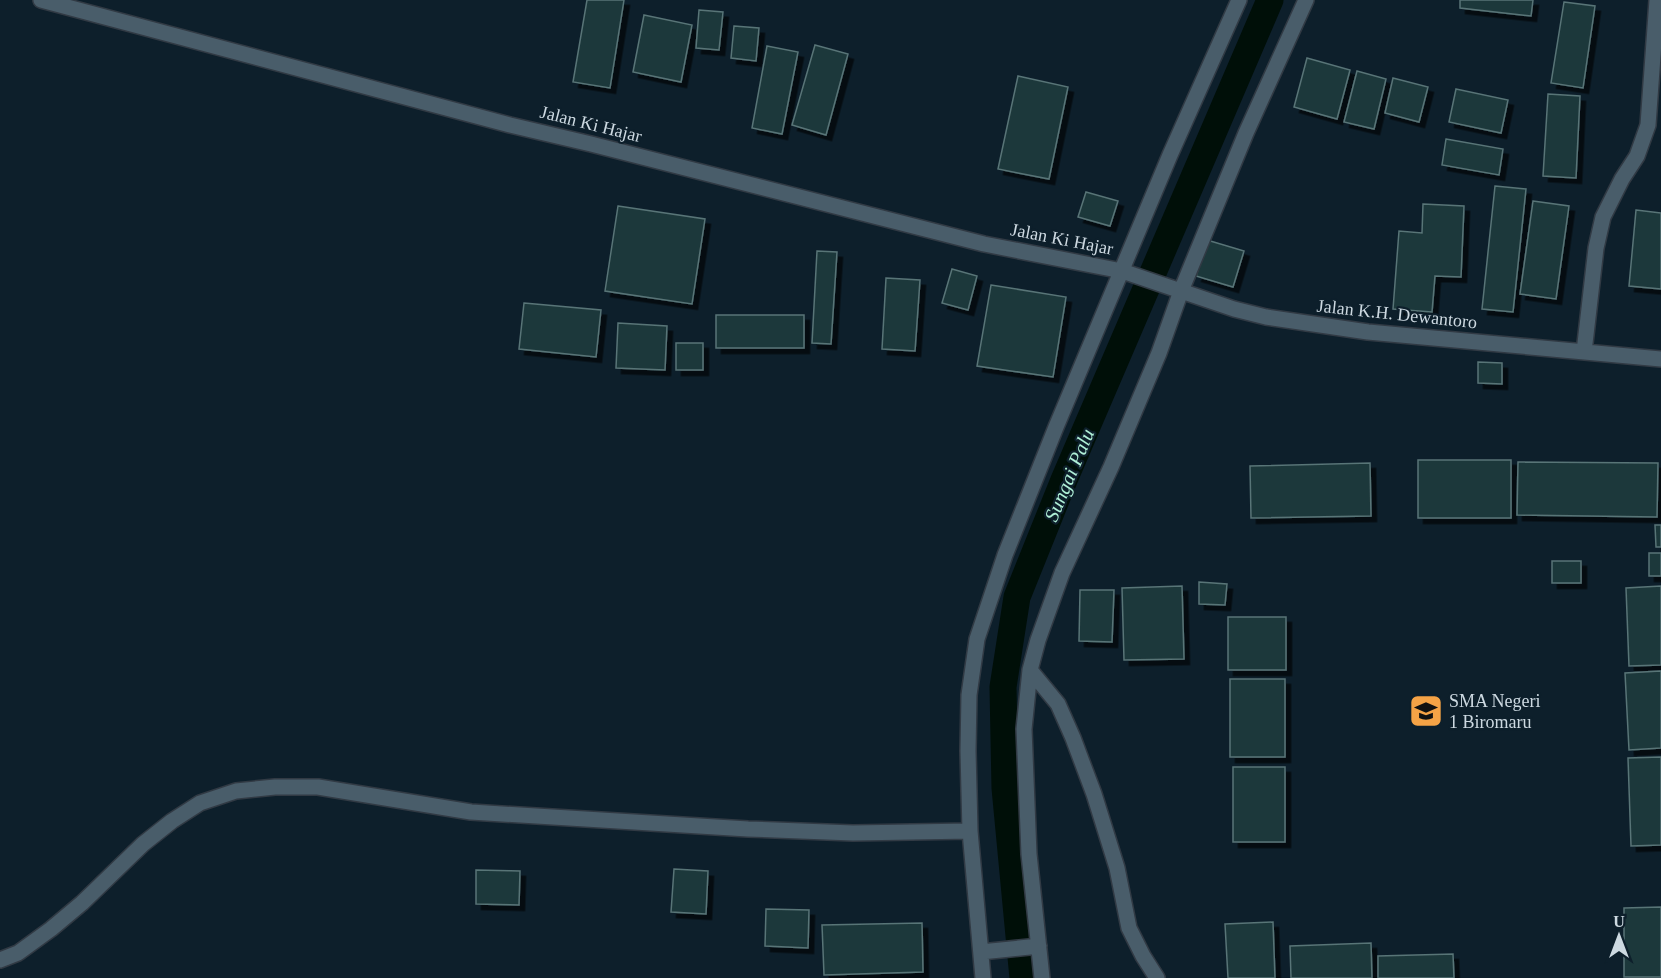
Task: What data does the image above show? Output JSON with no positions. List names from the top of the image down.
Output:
{
  "streets": {
    "street": ["Jalan Ki Hajar", "Jalan K.H. Dewantoro"]
  },
  "crossings": [
    ["Jalan Ki Hajar", "Jalan K.H. Dewantoro"]
  ],
  "water": ["Sungai Palu"],
  "places": {
    "school or university": ["SMA Negeri 1 Biromaru"]
  },
  "north": "top"
}
